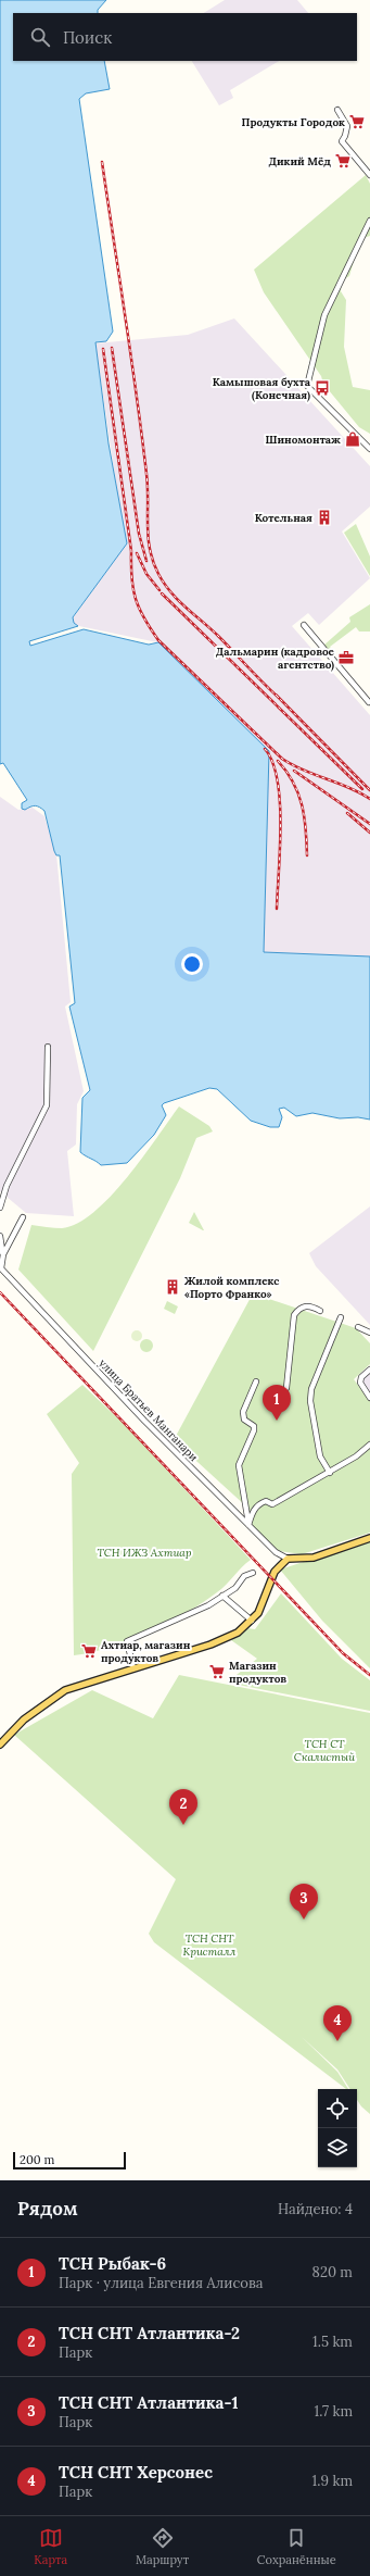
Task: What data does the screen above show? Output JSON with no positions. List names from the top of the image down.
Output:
{
  "streets": {
    "street": ["улица Братьев Манганари"]
  },
  "parks": ["ТСН ИЖЗ Ахтиар", "ТСН СТ Скалистый", "ТСН СНТ Кристалл"],
  "places": {
    "supermarket": [
      "Продукты Городок",
      "Дикий Мёд",
      "Ахтиар, магазин продуктов",
      "Магазин продуктов"
    ],
    "bus stop": ["Камышовая бухта (Конечная)"],
    "shop": ["Шиномонтаж"],
    "building": ["Котельная", "Жилой комплекс «Порто Франко»"],
    "office": ["Дальмарин (кадровое агентство)"]
  },
  "scale_bar": "200 m",
  "page": {
    "search": "Поиск",
    "pins": [
      "1",
      "2",
      "3",
      "4"
    ],
    "scale": "200 m",
    "heading": ["Рядом", "Найдено: 4"],
    "list": [
      {
        "mark": "1",
        "name": "ТСН Рыбак-6",
        "note": "Парк · улица Евгения Алисова",
        "value": "820 m"
      },
      {
        "mark": "2",
        "name": "ТСН СНТ Атлантика-2",
        "note": "Парк",
        "value": "1.5 km"
      },
      {
        "mark": "3",
        "name": "ТСН СНТ Атлантика-1",
        "note": "Парк",
        "value": "1.7 km"
      },
      {
        "mark": "4",
        "name": "ТСН СНТ Херсонес",
        "note": "Парк",
        "value": "1.9 km"
      }
    ],
    "nav": ["Карта", "Маршрут", "Сохранённые"]
  }
}
